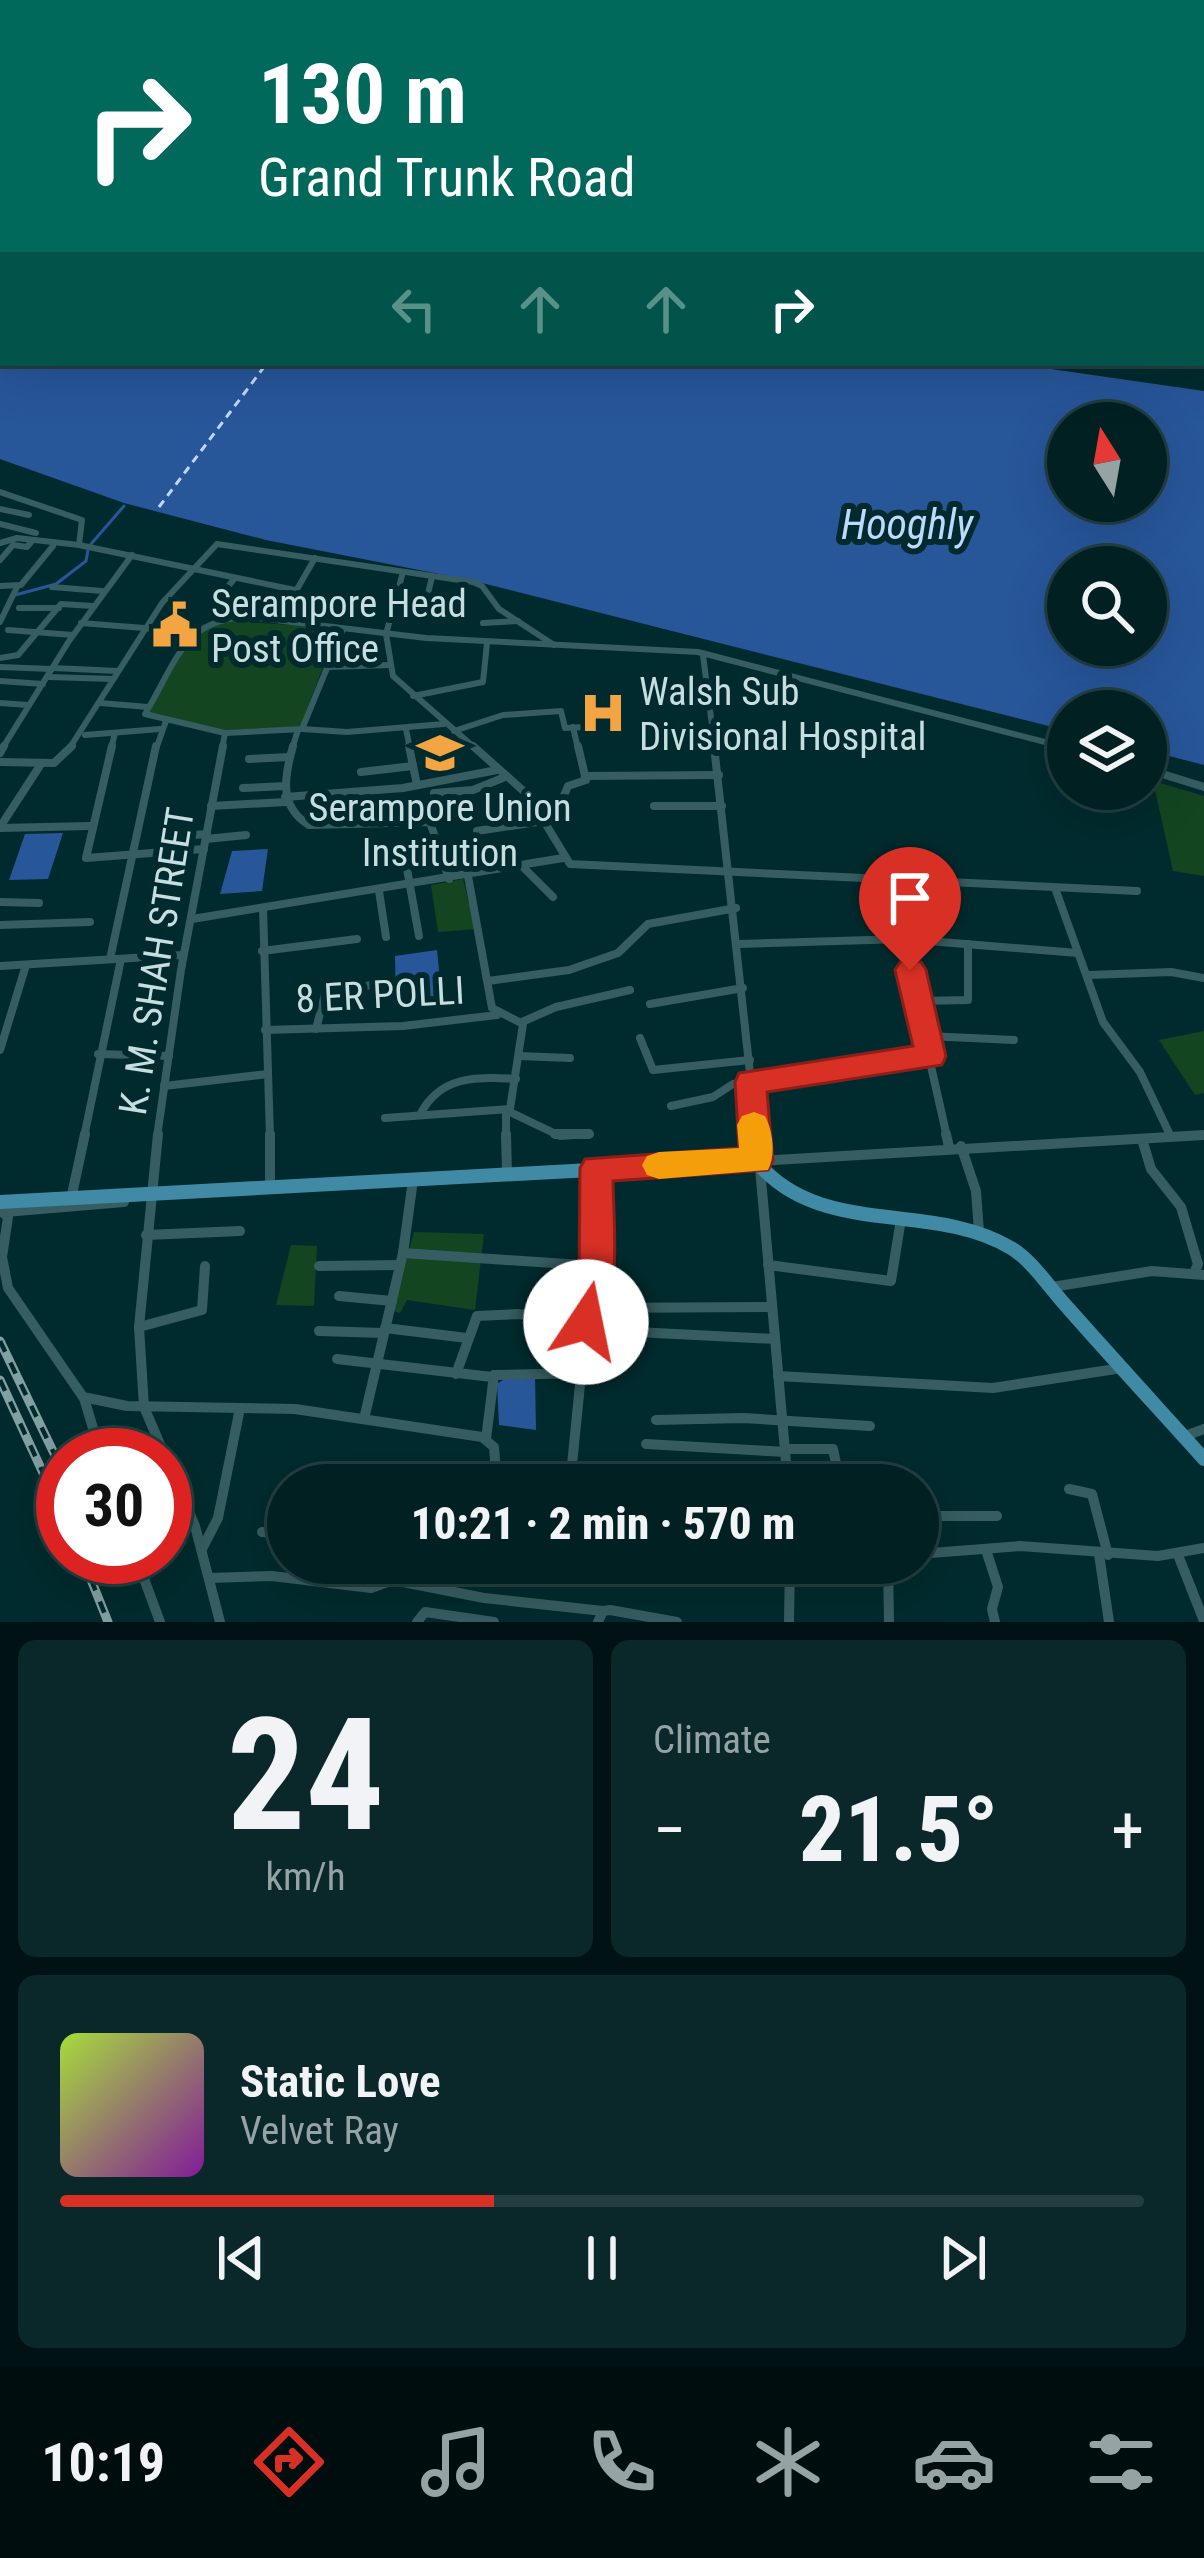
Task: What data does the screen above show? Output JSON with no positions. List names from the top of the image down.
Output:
{
  "streets": {
    "street": ["K. M. SHAH STREET", "8 ER POLLI"]
  },
  "water": ["Hooghly"],
  "places": {
    "public building": ["Serampore Head Post Office"],
    "hospital": ["Walsh Sub Divisional Hospital"],
    "school or university": ["Serampore Union Institution"]
  },
  "north": "top",
  "page": {
    "turn": ["130 m", "Grand Trunk Road"],
    "limit": "30",
    "trip": "10:21 · 2 min · 570 m",
    "tile": [
      ["24", "km/h"],
      "Climate"
    ],
    "heat": ["−", "21.5°", "+"],
    "song": ["Static Love", "Velvet Ray"],
    "tabs": "10:19"
  }
}
